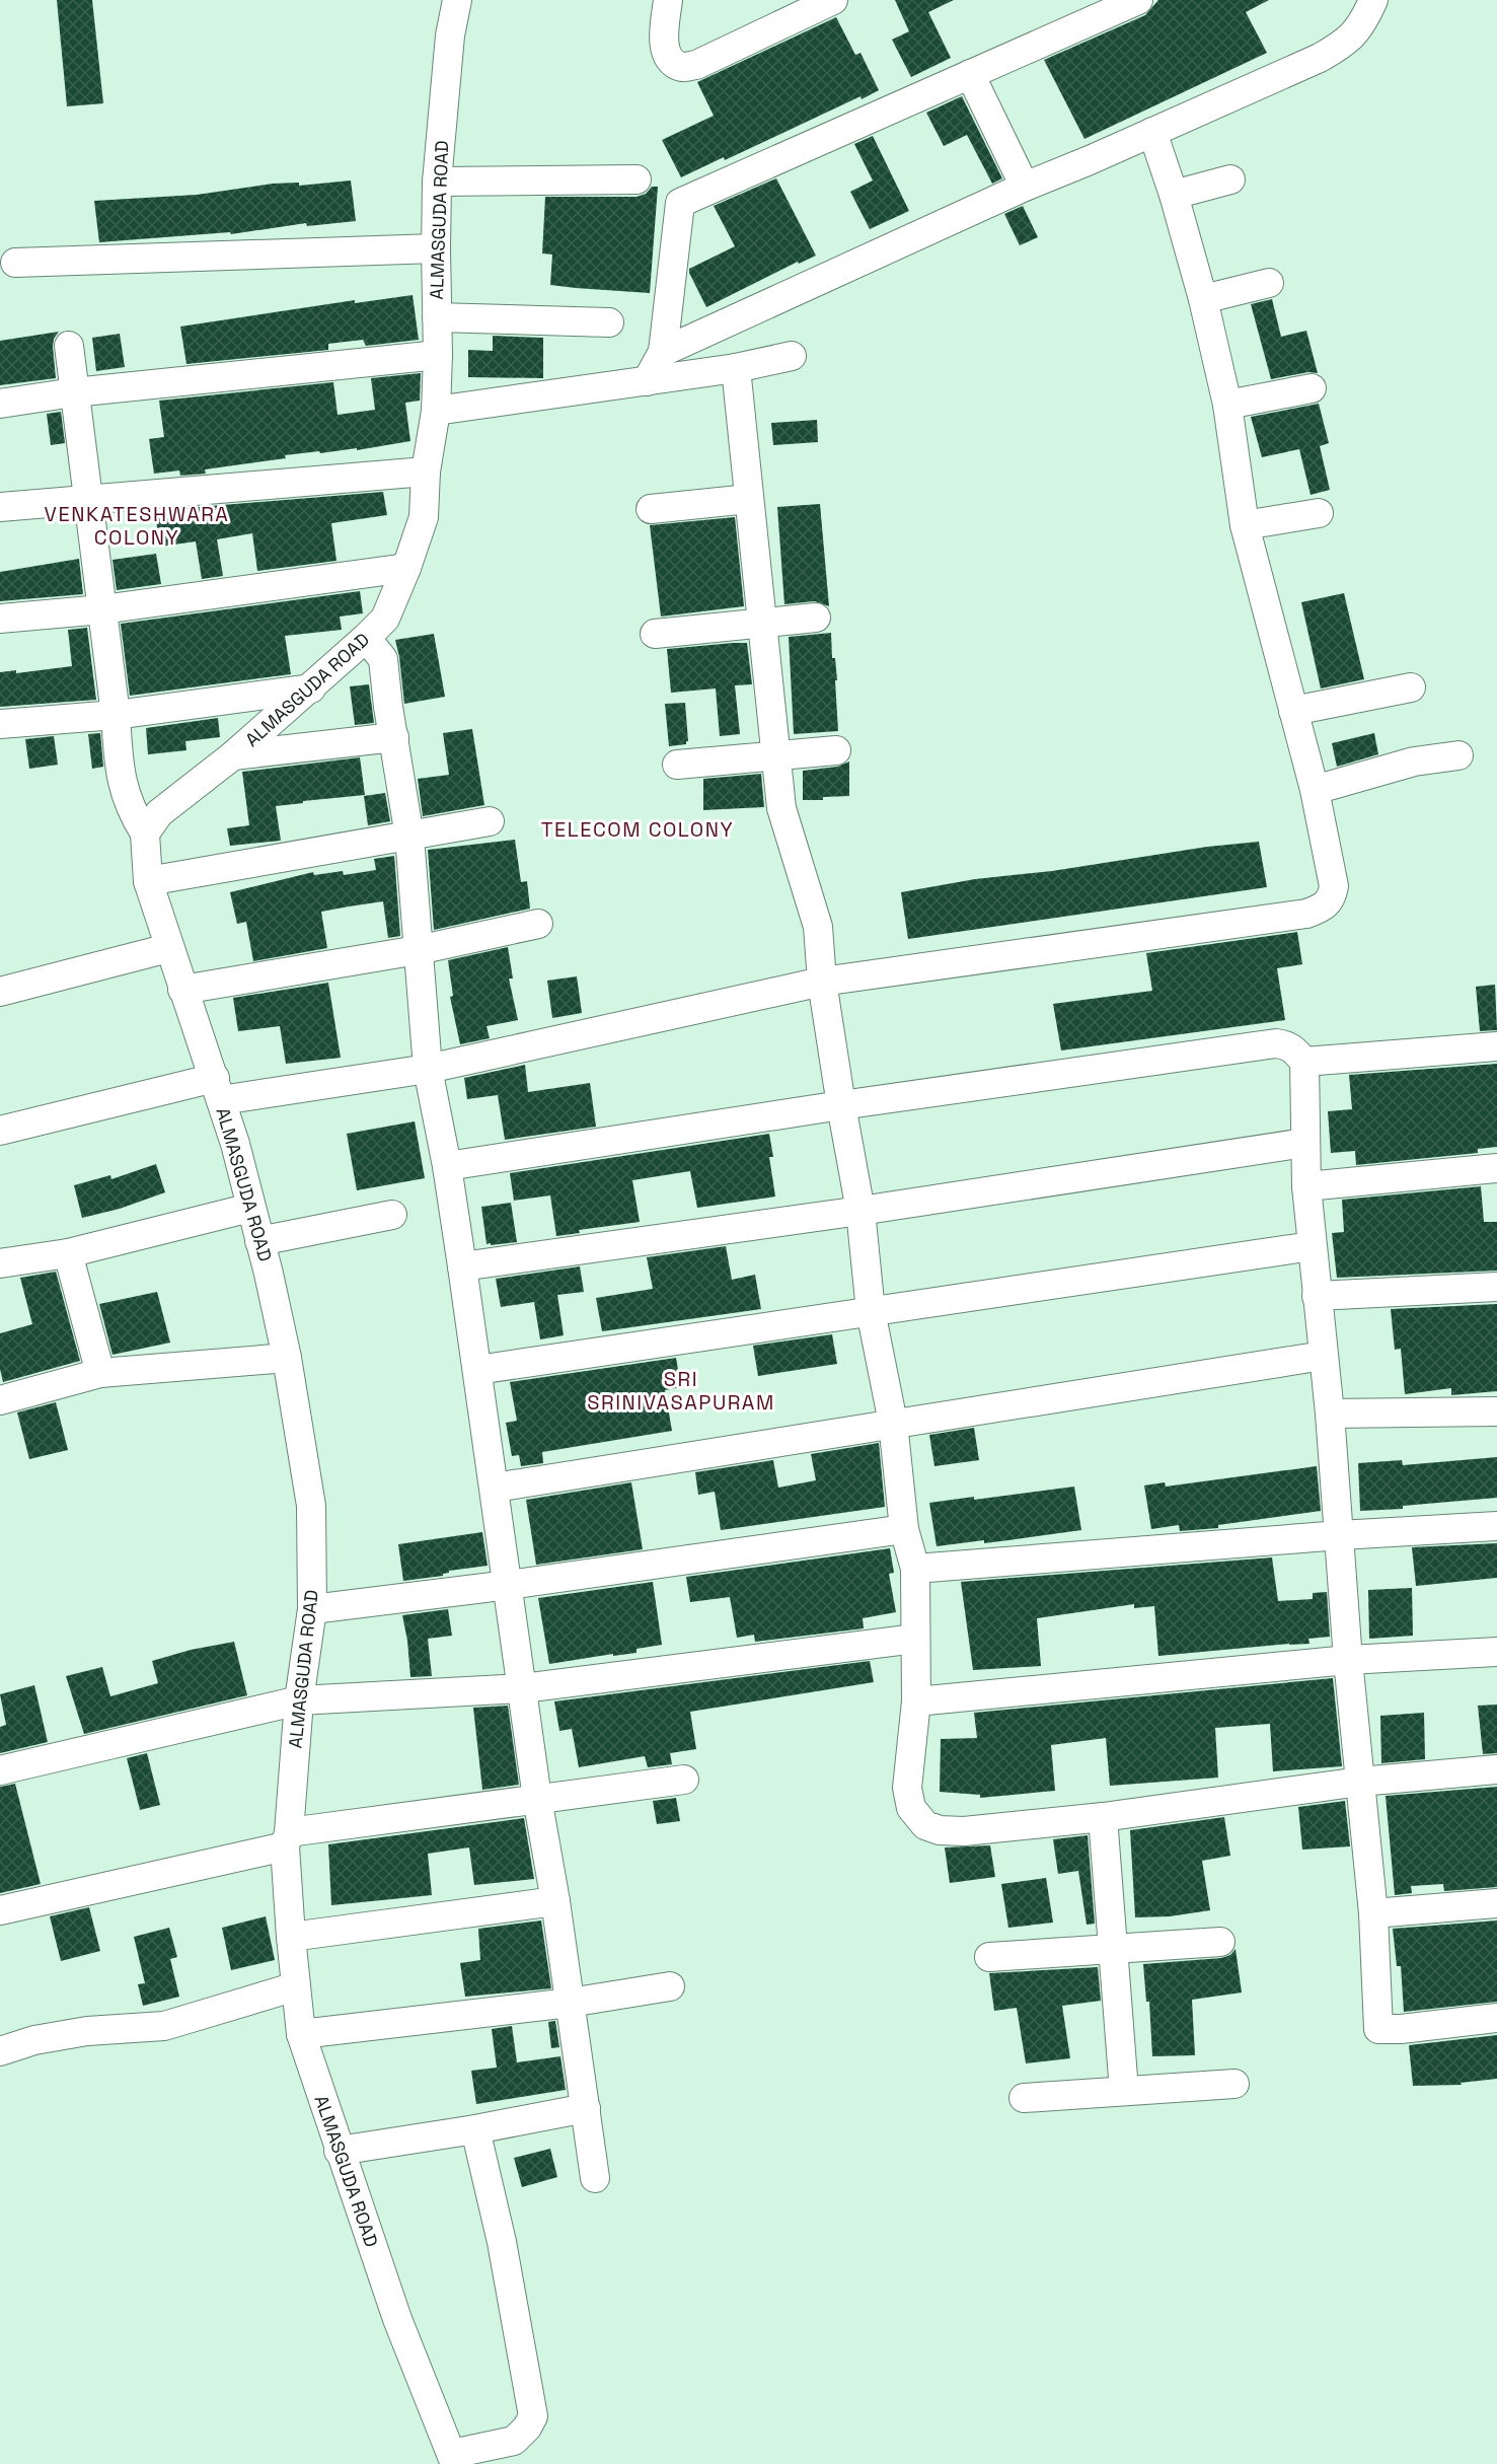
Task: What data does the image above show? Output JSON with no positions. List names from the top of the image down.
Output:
{
  "streets": {
    "street": ["ALMASGUDA ROAD"]
  },
  "districts": ["VENKATESHWARA COLONY", "TELECOM COLONY", "SRI SRINIVASAPURAM"]
}
